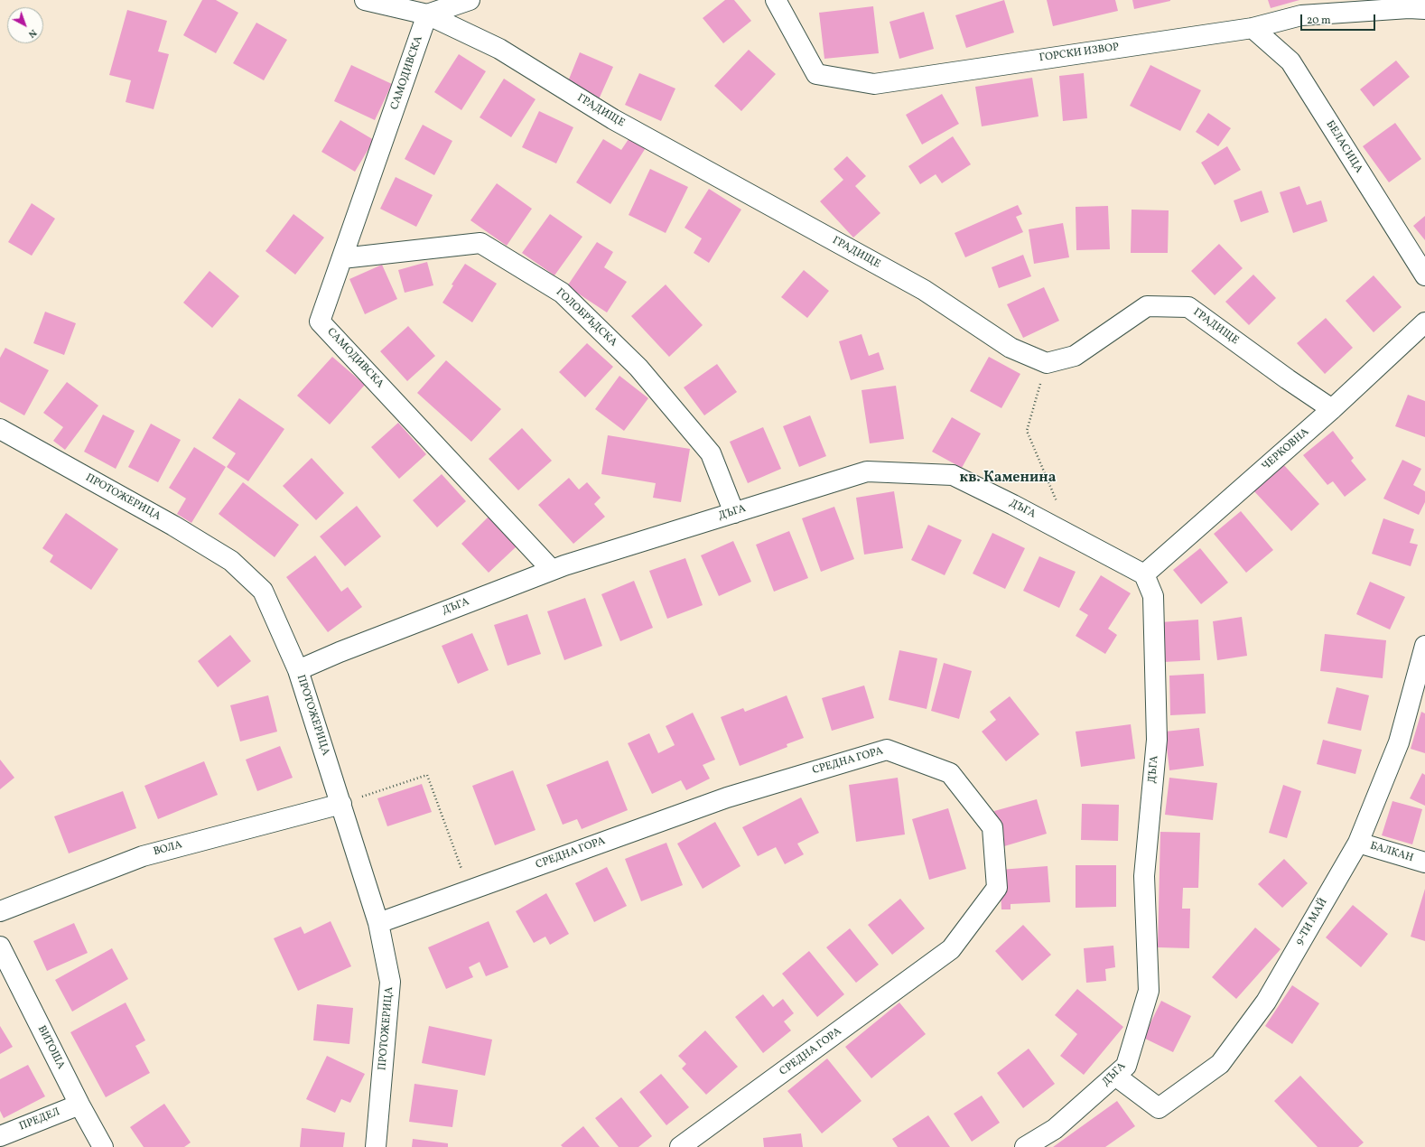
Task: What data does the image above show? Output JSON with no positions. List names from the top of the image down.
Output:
{
  "streets": {
    "street": [
      "ГОРСКИ ИЗВОР",
      "САМОДИВСКА",
      "ГРАДИЩЕ",
      "БЕЛАСИЦА",
      "ГОЛОБРЪДСКА",
      "ЧЕРКОВНА",
      "ПРОТОЖЕРИЦА",
      "ДЪГА",
      "СРЕДНА ГОРА",
      "ВОЛА",
      "БАЛКАН",
      "9-ТИ МАЙ",
      "ВИТОША",
      "ПРЕДЕЛ"
    ]
  },
  "crossings": [
    ["ГОРСКИ ИЗВОР", "БЕЛАСИЦА"],
    ["САМОДИВСКА", "ГРАДИЩЕ"],
    ["САМОДИВСКА", "ГОЛОБРЪДСКА"],
    ["САМОДИВСКА", "ДЪГА"],
    ["ГРАДИЩЕ", "ЧЕРКОВНА"],
    ["ГОЛОБРЪДСКА", "ДЪГА"],
    ["ЧЕРКОВНА", "ДЪГА"],
    ["ПРОТОЖЕРИЦА", "ДЪГА"],
    ["ПРОТОЖЕРИЦА", "СРЕДНА ГОРА"],
    ["ПРОТОЖЕРИЦА", "ВОЛА"],
    ["ДЪГА", "9-ТИ МАЙ"],
    ["БАЛКАН", "9-ТИ МАЙ"],
    ["ВИТОША", "ПРЕДЕЛ"]
  ],
  "districts": ["кв. Каменина"],
  "scale_bar": "20 m",
  "north": "bottom right"
}
